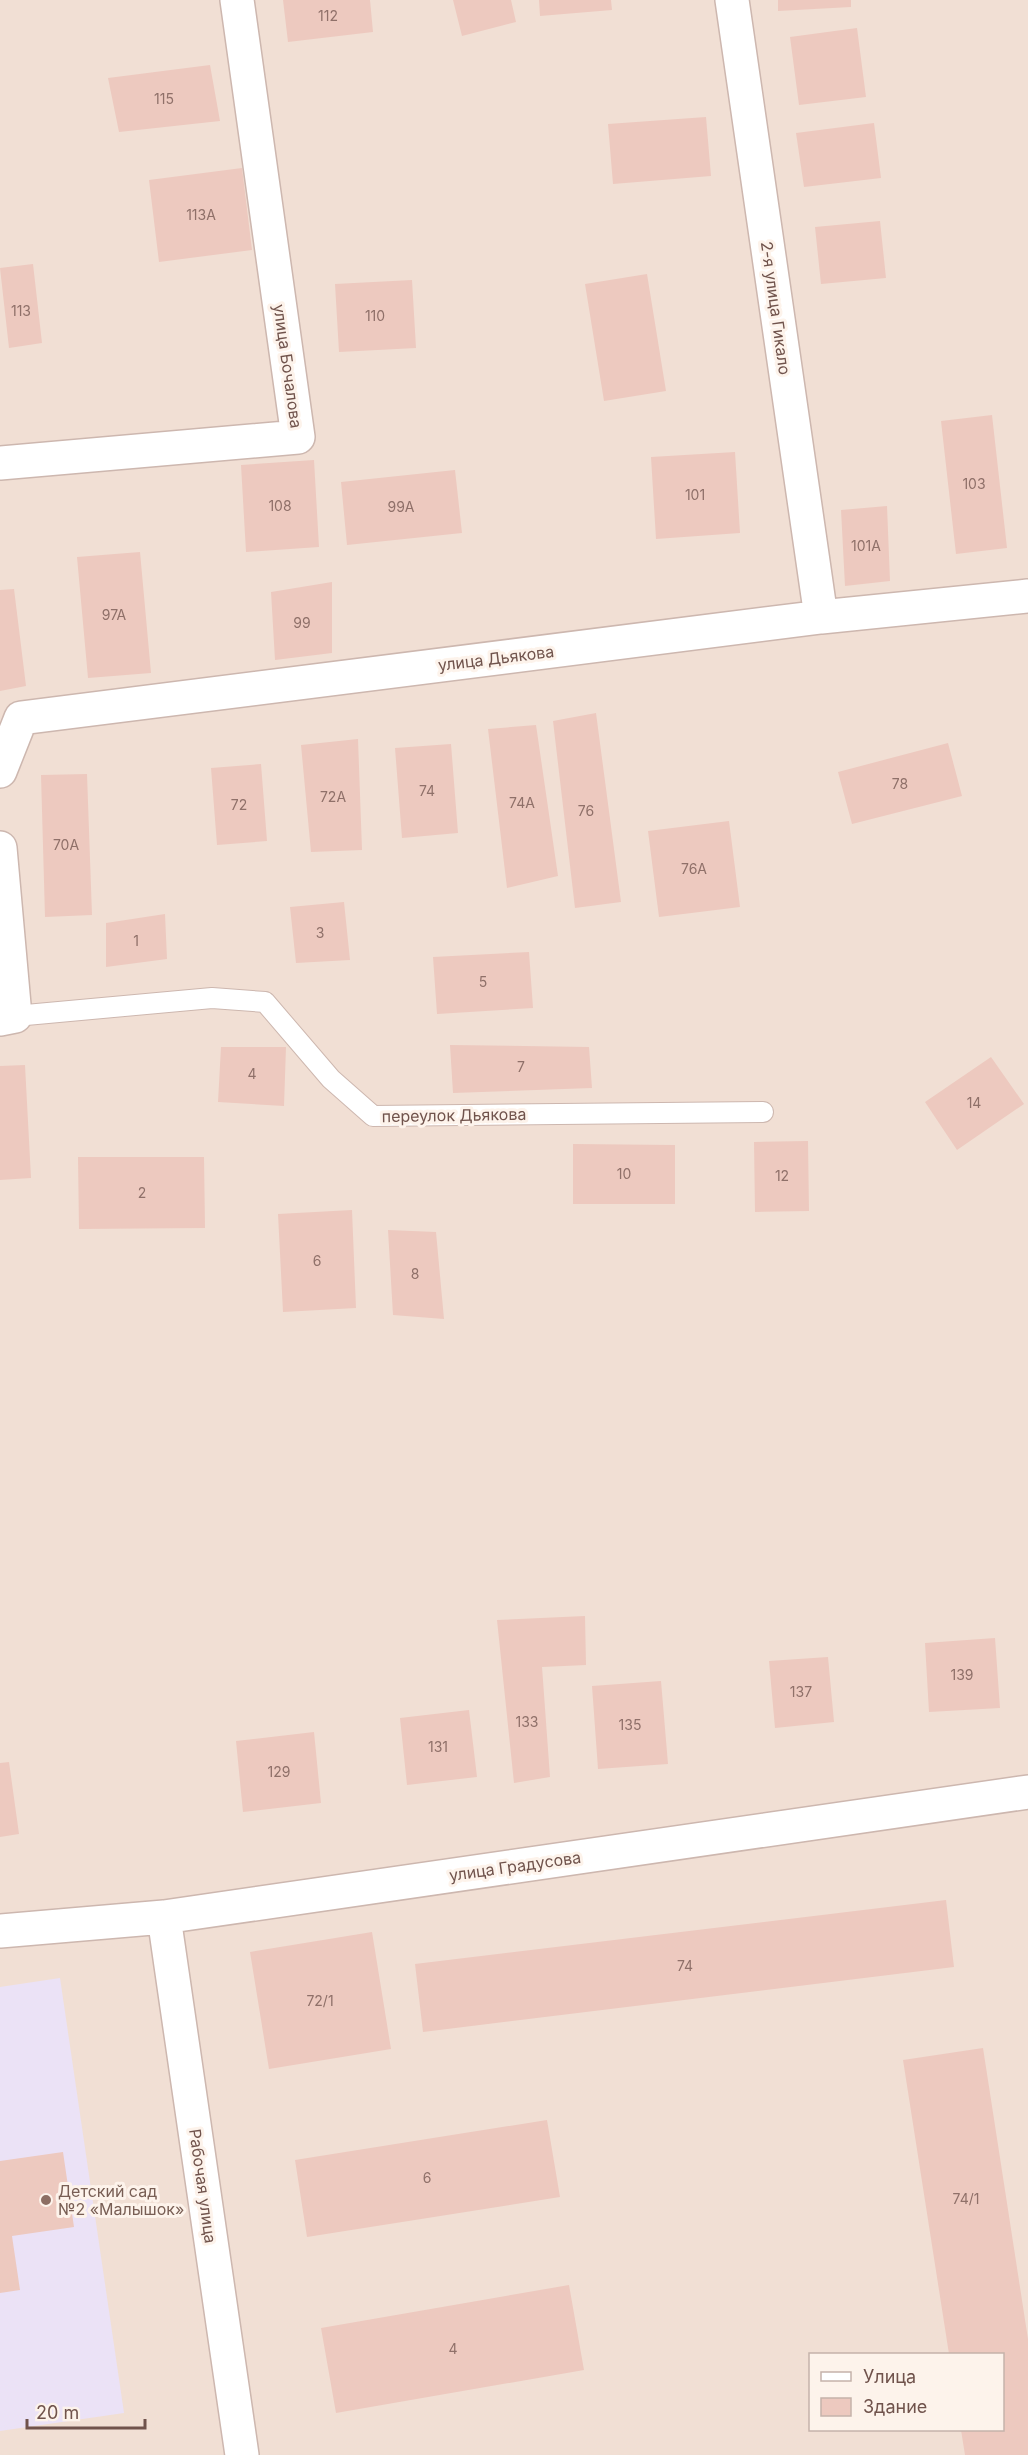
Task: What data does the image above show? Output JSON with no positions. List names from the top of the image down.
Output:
{
  "streets": {
    "street": [
      "2-я улица Гикало",
      "улица Бочалова",
      "улица Дьякова",
      "улица Градусова",
      "Рабочая улица"
    ],
    "lane": ["переулок Дьякова"]
  },
  "crossings": [
    ["2-я улица Гикало", "улица Дьякова"],
    ["улица Градусова", "Рабочая улица"]
  ],
  "places": ["Детский сад №2 «Малышок»"],
  "house_numbers": [
    "112",
    "115",
    "113А",
    "113",
    "110",
    "103",
    "101",
    "108",
    "99А",
    "101А",
    "97А",
    "99",
    "78",
    "74",
    "72А",
    "74А",
    "72",
    "76",
    "70А",
    "76А",
    "3",
    "1",
    "5",
    "7",
    "4",
    "14",
    "10",
    "12",
    "2",
    "6",
    "8",
    "139",
    "137",
    "133",
    "135",
    "131",
    "129",
    "74",
    "72/1",
    "6",
    "74/1",
    "4"
  ],
  "legend": ["Улица", "Здание"],
  "scale_bar": "20 m"
}
